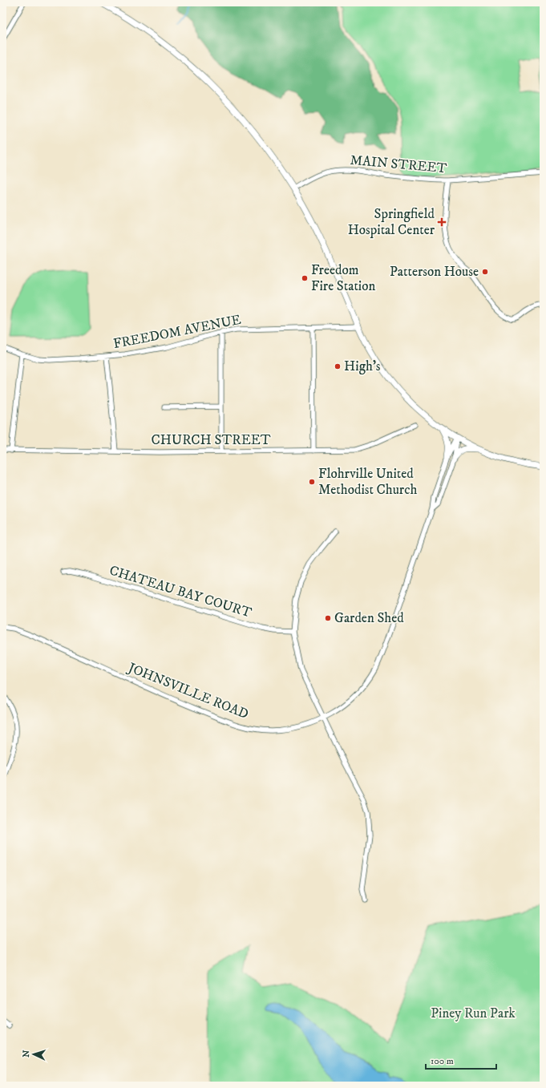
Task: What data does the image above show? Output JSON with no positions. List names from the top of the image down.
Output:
{
  "streets": {
    "street": [
      "MAIN STREET",
      "FREEDOM AVENUE",
      "CHURCH STREET",
      "CHATEAU BAY COURT",
      "JOHNSVILLE ROAD"
    ]
  },
  "parks": ["Piney Run Park"],
  "places": {
    "health": ["Springfield Hospital Center"],
    "other": [
      "Patterson House",
      "Freedom Fire Station",
      "High's",
      "Flohrville United Methodist Church",
      "Garden Shed"
    ]
  },
  "scale_bar": "100 m",
  "north": "left"
}
